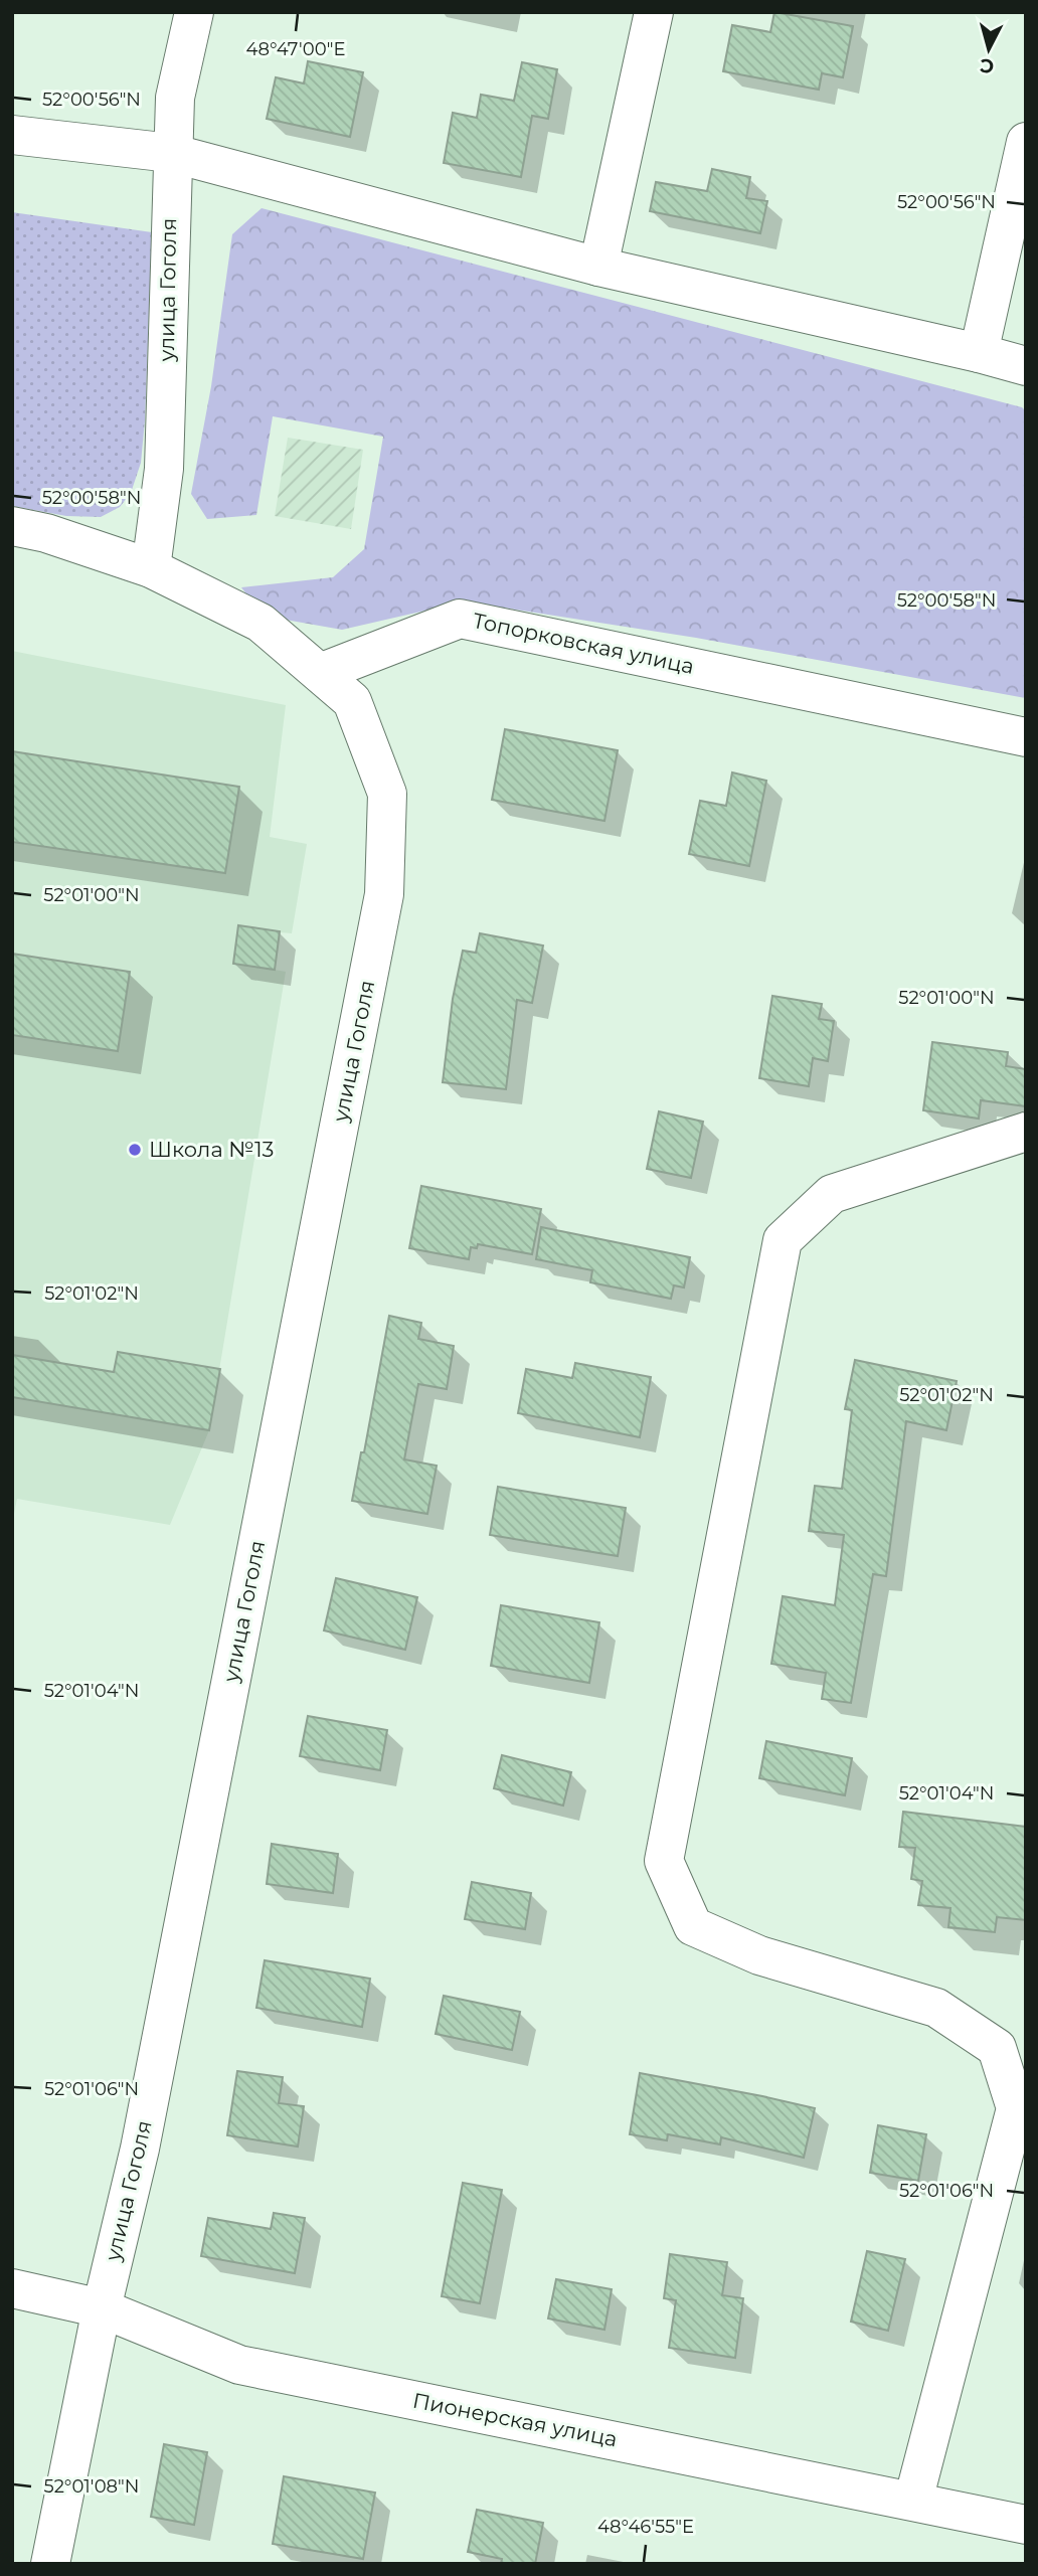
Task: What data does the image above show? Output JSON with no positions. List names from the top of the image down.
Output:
{
  "streets": {
    "street": ["улица Гоголя", "Топорковская улица", "Пионерская улица"]
  },
  "crossings": [
    ["улица Гоголя", "Топорковская улица"],
    ["улица Гоголя", "Пионерская улица"]
  ],
  "places": ["Школа №13"],
  "north": "bottom",
  "coordinates": [
    "48°47'00\"E",
    "52°00'56\"N",
    "52°00'58\"N",
    "52°01'00\"N",
    "52°01'02\"N",
    "52°01'04\"N",
    "52°01'06\"N",
    "52°01'08\"N",
    "48°46'55\"E"
  ]
}
